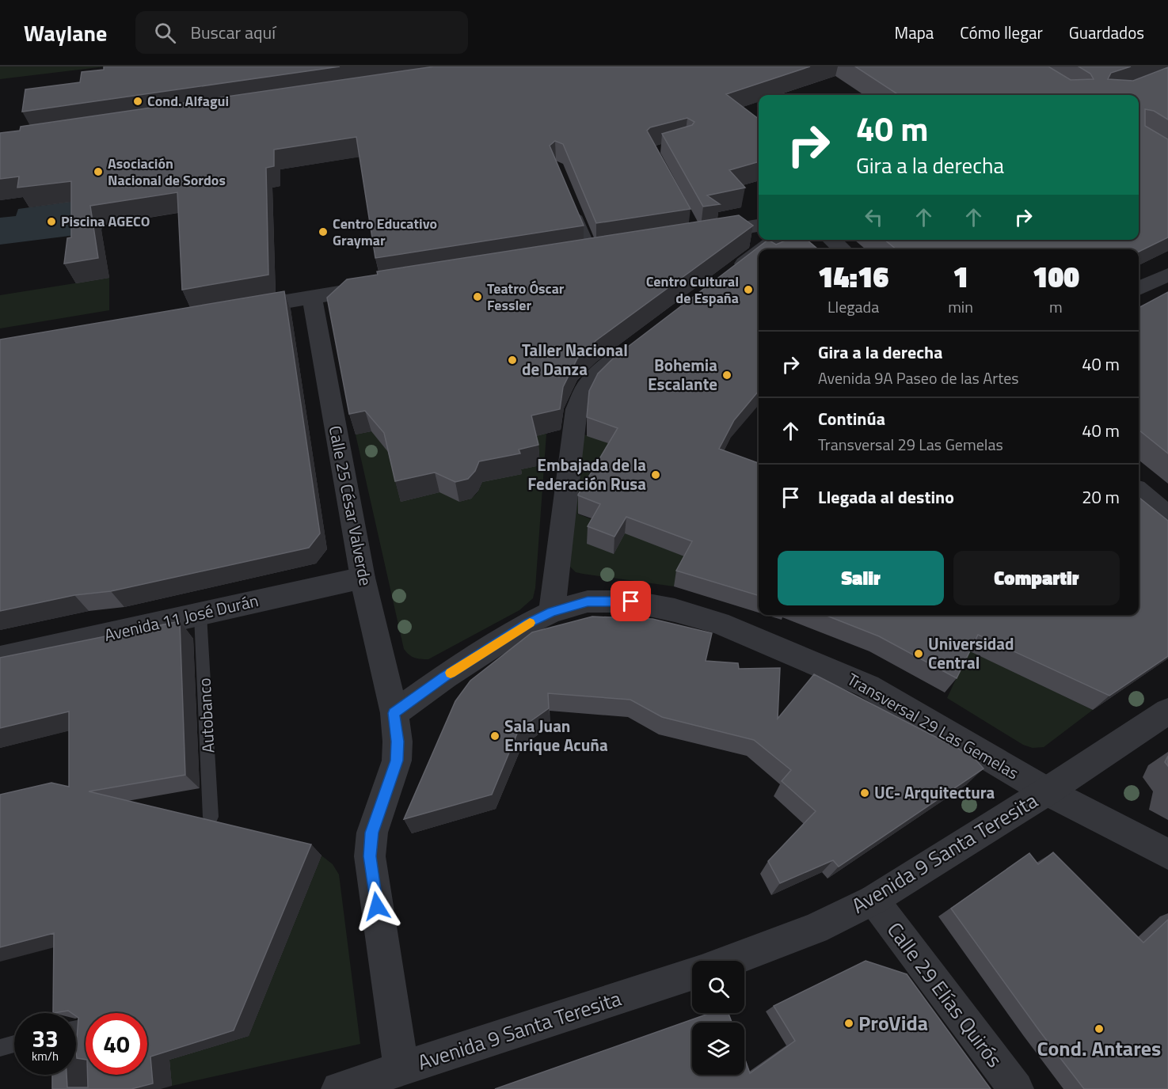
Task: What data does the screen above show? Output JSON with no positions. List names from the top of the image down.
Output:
{
  "streets": {
    "street": [
      "Calle 25 César Valverde",
      "Avenida 11 José Durán",
      "Transversal 29 Las Gemelas",
      "Avenida 9 Santa Teresita",
      "Calle 29 Elías Quirós"
    ],
    "lane": ["Autobanco"]
  },
  "crossings": [
    ["Calle 25 César Valverde", "Avenida 11 José Durán"],
    ["Calle 25 César Valverde", "Transversal 29 Las Gemelas"],
    ["Calle 25 César Valverde", "Avenida 9 Santa Teresita"],
    ["Avenida 11 José Durán", "Autobanco"],
    ["Transversal 29 Las Gemelas", "Avenida 9 Santa Teresita"],
    ["Avenida 9 Santa Teresita", "Calle 29 Elías Quirós"]
  ],
  "places": [
    "Cond. Alfagui",
    "Asociación Nacional de Sordos",
    "Piscina AGECO",
    "Centro Educativo Graymar",
    "Centro Cultural de España",
    "Teatro Óscar Fessler",
    "Taller Nacional de Danza",
    "Bohemia Escalante",
    "Embajada de la Federación Rusa",
    "Universidad Central",
    "Sala Juan Enrique Acuña",
    "UC- Arquitectura",
    "ProVida",
    "Cond. Antares"
  ],
  "page": {
    "header": "Waylane",
    "search": "Buscar aquí",
    "nav": ["Mapa", "Cómo llegar", "Guardados"],
    "turn": ["40 m", "Gira a la derecha"],
    "eta": [
      "14:16",
      "Llegada",
      "1",
      "min",
      "100",
      "m"
    ],
    "list": [
      {
        "name": "Gira a la derecha",
        "note": "Avenida 9A Paseo de las Artes",
        "value": "40 m"
      },
      {
        "name": "Continúa",
        "note": "Transversal 29 Las Gemelas",
        "value": "40 m"
      },
      {
        "name": "Llegada al destino",
        "value": "20 m"
      }
    ],
    "buttons": ["Salir", "Compartir"],
    "speed": "33 km/h",
    "limit": "40"
  }
}
